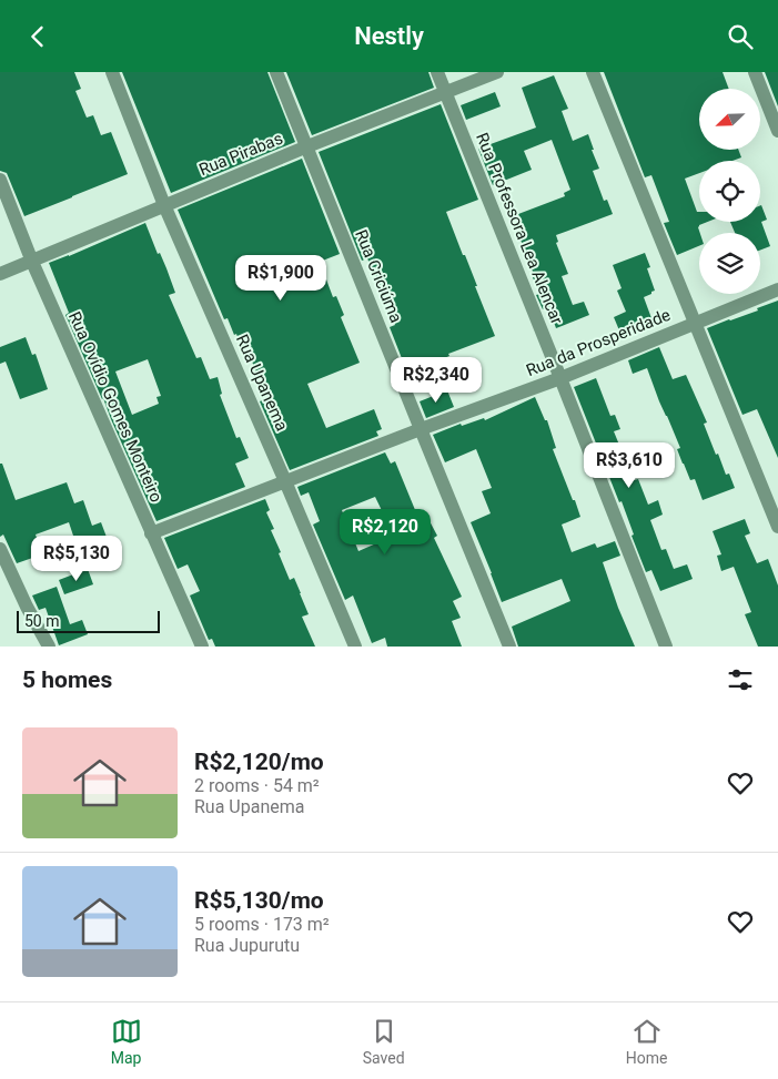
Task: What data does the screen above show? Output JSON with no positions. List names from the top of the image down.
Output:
{
  "streets": {
    "street": [
      "Rua Pirabas",
      "Rua Professora Lea Alencar",
      "Rua Criciúma",
      "Rua da Prosperidade",
      "Rua Upanema",
      "Rua Ovídio Gomes Monteiro"
    ]
  },
  "crossings": [
    ["Rua Pirabas", "Rua Professora Lea Alencar"],
    ["Rua Pirabas", "Rua Criciúma"],
    ["Rua Pirabas", "Rua Upanema"],
    ["Rua Pirabas", "Rua Ovídio Gomes Monteiro"],
    ["Rua Professora Lea Alencar", "Rua da Prosperidade"],
    ["Rua Criciúma", "Rua da Prosperidade"],
    ["Rua da Prosperidade", "Rua Upanema"],
    ["Rua da Prosperidade", "Rua Ovídio Gomes Monteiro"]
  ],
  "scale_bar": "50 m",
  "north": "bottom left",
  "page": {
    "header": "Nestly",
    "price": [
      "R$1,900",
      "R$2,340",
      "R$3,610",
      "R$2,120",
      "R$5,130"
    ],
    "scale": "50 m",
    "heading": "5 homes",
    "list": [
      {
        "name": "R$2,120/mo",
        "note": "2 rooms · 54 m² · Rua Upanema"
      },
      {
        "name": "R$5,130/mo",
        "note": "5 rooms · 173 m² · Rua Jupurutu"
      }
    ],
    "tabs": ["Map", "Saved", "Home"]
  }
}
